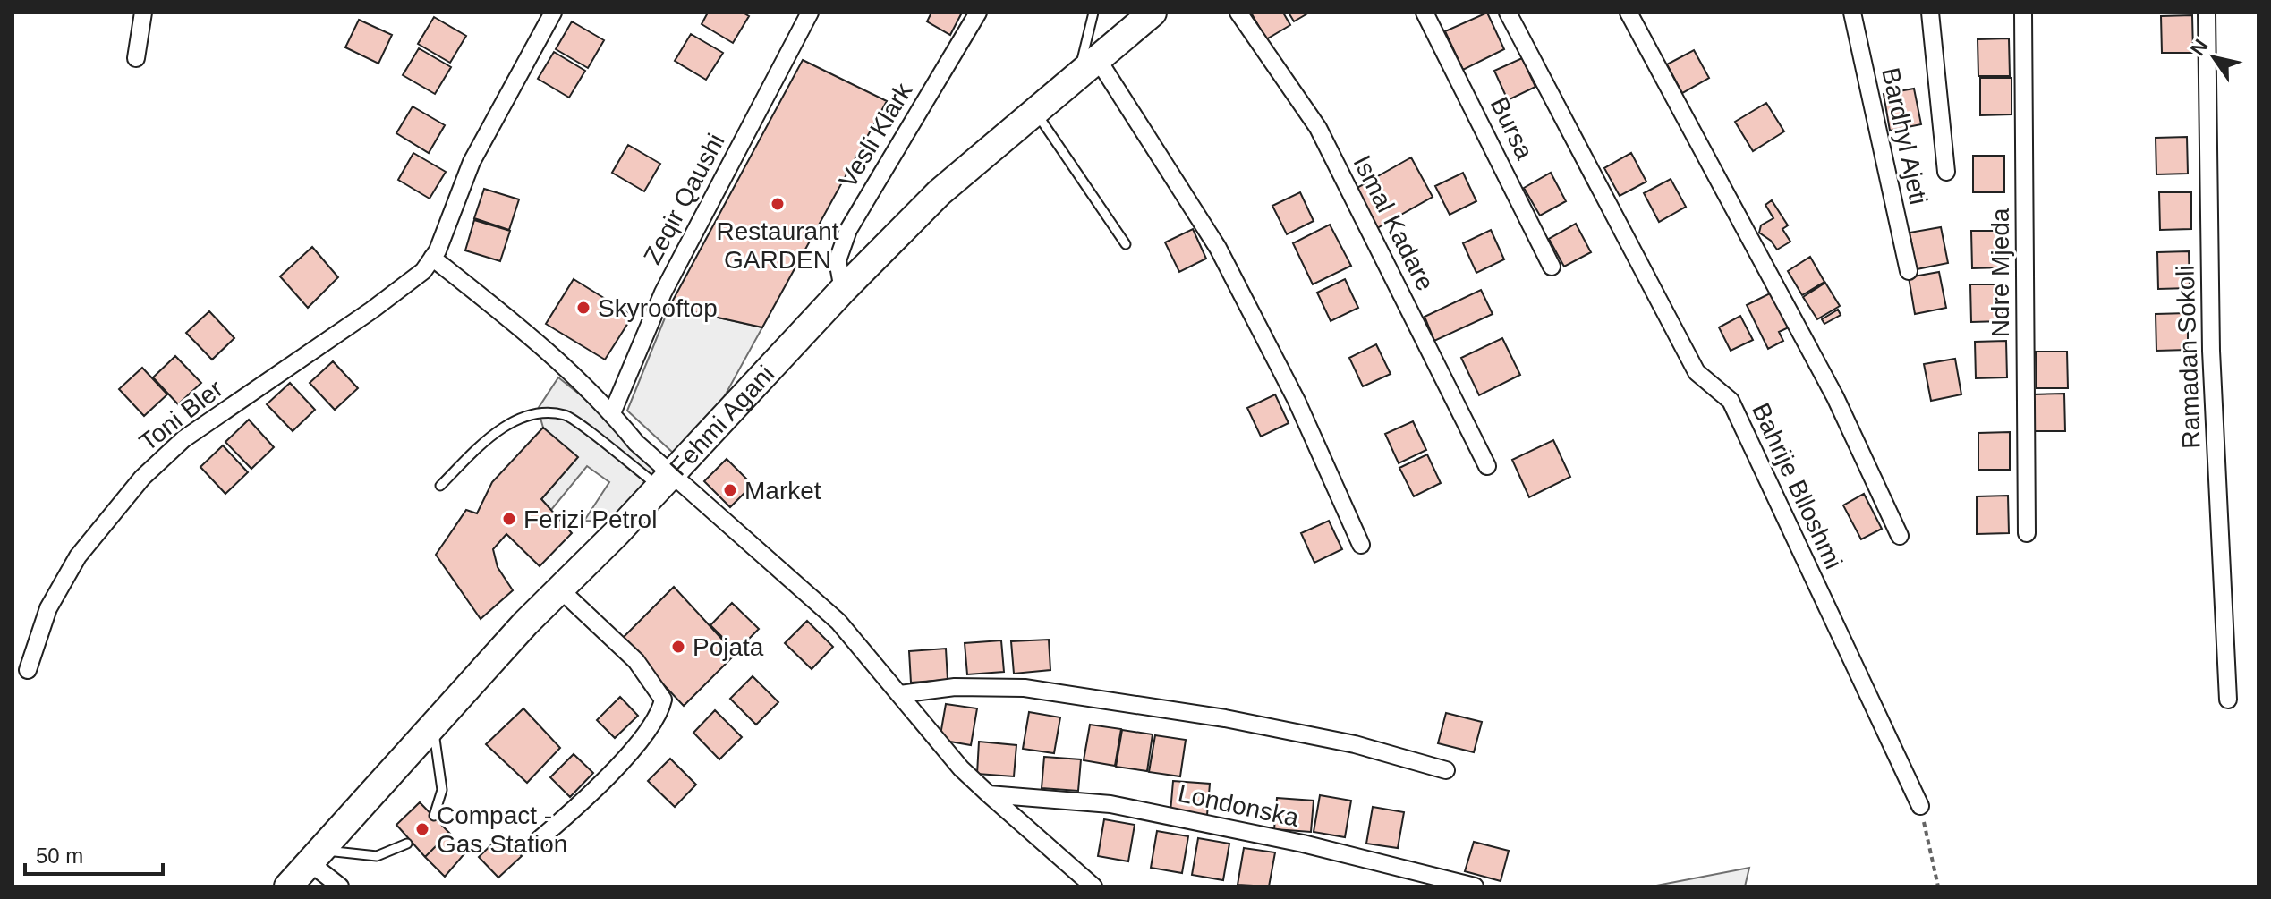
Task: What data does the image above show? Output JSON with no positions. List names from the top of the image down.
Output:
{
  "streets": {
    "main road": ["Fehmi Agani"],
    "street": [
      "Bursa",
      "Vesli Klark",
      "Bardhyl Ajeti",
      "Zeqir Qaushi",
      "Ismal Kadare",
      "Ndre Mjeda",
      "Ramadan Sokoli",
      "Toni Bler",
      "Bahrije Blloshmi",
      "Londonska"
    ]
  },
  "crossings": [
    ["Vesli Klark", "Fehmi Agani"]
  ],
  "places": [
    "Restaurant GARDEN",
    "Skyrooftop",
    "Market",
    "Ferizi Petrol",
    "Pojata",
    "Compact - Gas Station"
  ],
  "scale_bar": "50 m",
  "north": "top left"
}
